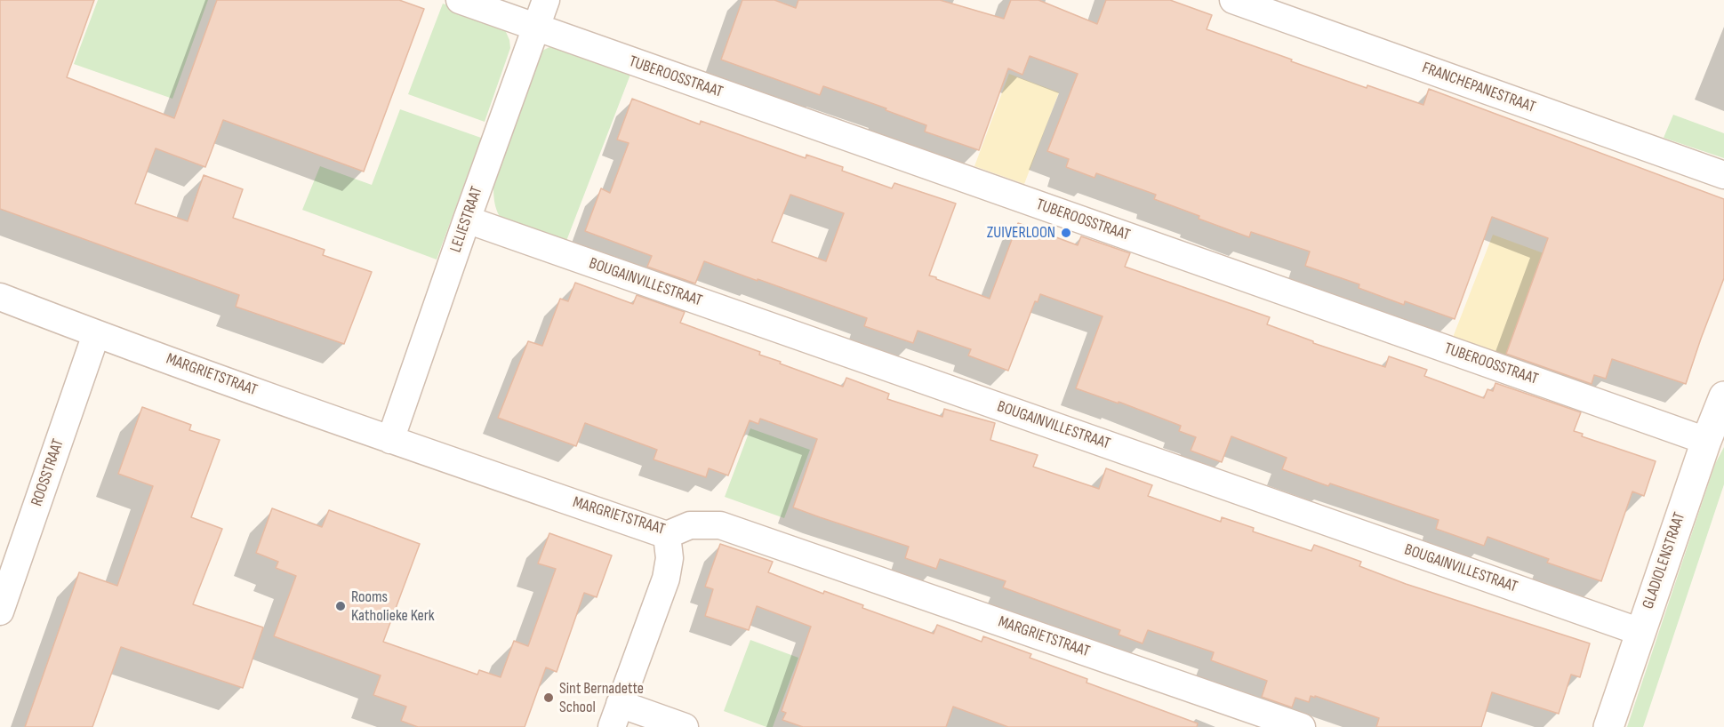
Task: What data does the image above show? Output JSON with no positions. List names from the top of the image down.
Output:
{
  "streets": {
    "street": [
      "TUBEROOSSTRAAT",
      "FRANCHEPANESTRAAT",
      "LELIESTRAAT",
      "BOUGAINVILLESTRAAT",
      "MARGRIETSTRAAT",
      "ROOSSTRAAT",
      "GLADIOLENSTRAAT"
    ]
  },
  "crossings": [
    ["TUBEROOSSTRAAT", "LELIESTRAAT"],
    ["TUBEROOSSTRAAT", "GLADIOLENSTRAAT"],
    ["LELIESTRAAT", "BOUGAINVILLESTRAAT"],
    ["LELIESTRAAT", "MARGRIETSTRAAT"],
    ["BOUGAINVILLESTRAAT", "GLADIOLENSTRAAT"],
    ["MARGRIETSTRAAT", "ROOSSTRAAT"]
  ],
  "places": ["ZUIVERLOON", "Rooms Katholieke Kerk", "Sint Bernadette School"]
}
